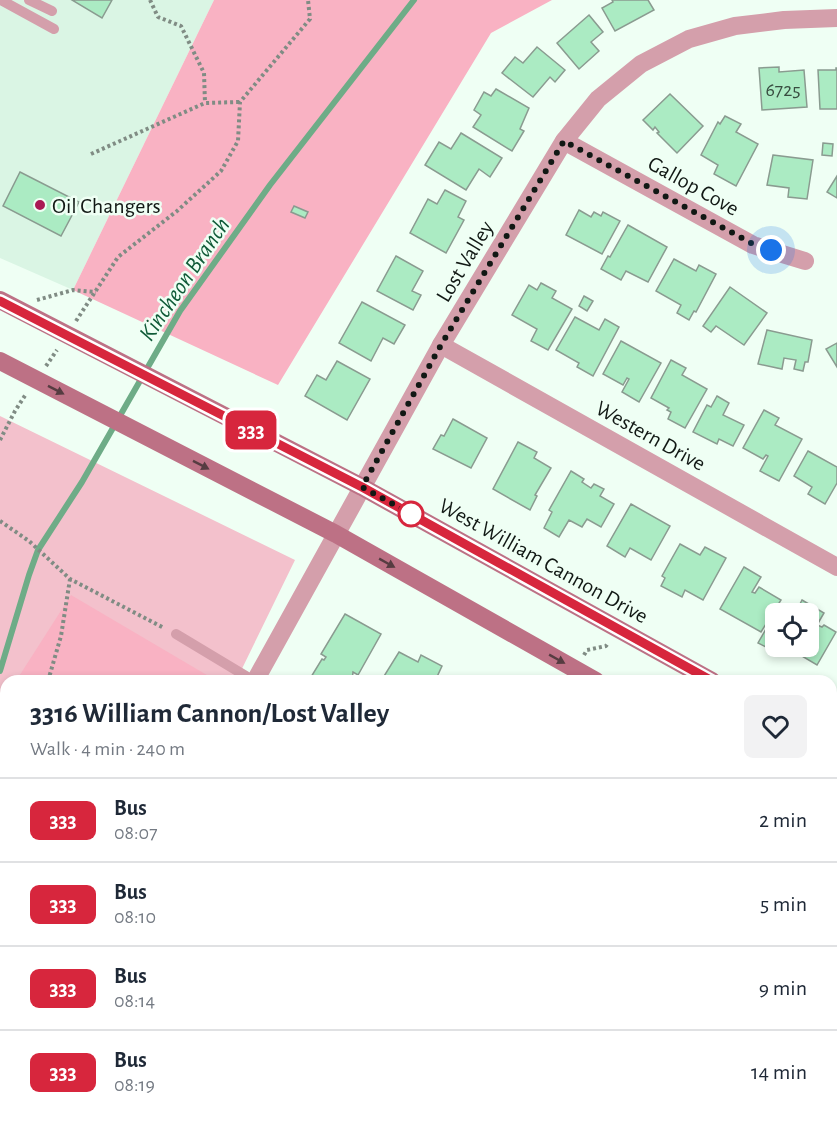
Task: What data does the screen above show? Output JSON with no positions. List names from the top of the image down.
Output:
{
  "streets": {
    "main road": ["West William Cannon Drive"],
    "street": ["Gallop Cove", "Lost Valley", "Western Drive"]
  },
  "crossings": [
    ["Gallop Cove", "Lost Valley"],
    ["Lost Valley", "Western Drive"],
    ["Lost Valley", "West William Cannon Drive"]
  ],
  "water": ["Kincheon Branch"],
  "places": ["Oil Changers"],
  "lines": ["bus line 333"],
  "house_numbers": ["6725"],
  "page": {
    "on_map": "333",
    "heading": ["3316 William Cannon/Lost Valley", "Walk · 4 min · 240 m"],
    "list": [
      {
        "mark": "333",
        "name": "Bus",
        "note": "08:07",
        "value": "2 min"
      },
      {
        "mark": "333",
        "name": "Bus",
        "note": "08:10",
        "value": "5 min"
      },
      {
        "mark": "333",
        "name": "Bus",
        "note": "08:14",
        "value": "9 min"
      },
      {
        "mark": "333",
        "name": "Bus",
        "note": "08:19",
        "value": "14 min"
      }
    ]
  }
}
